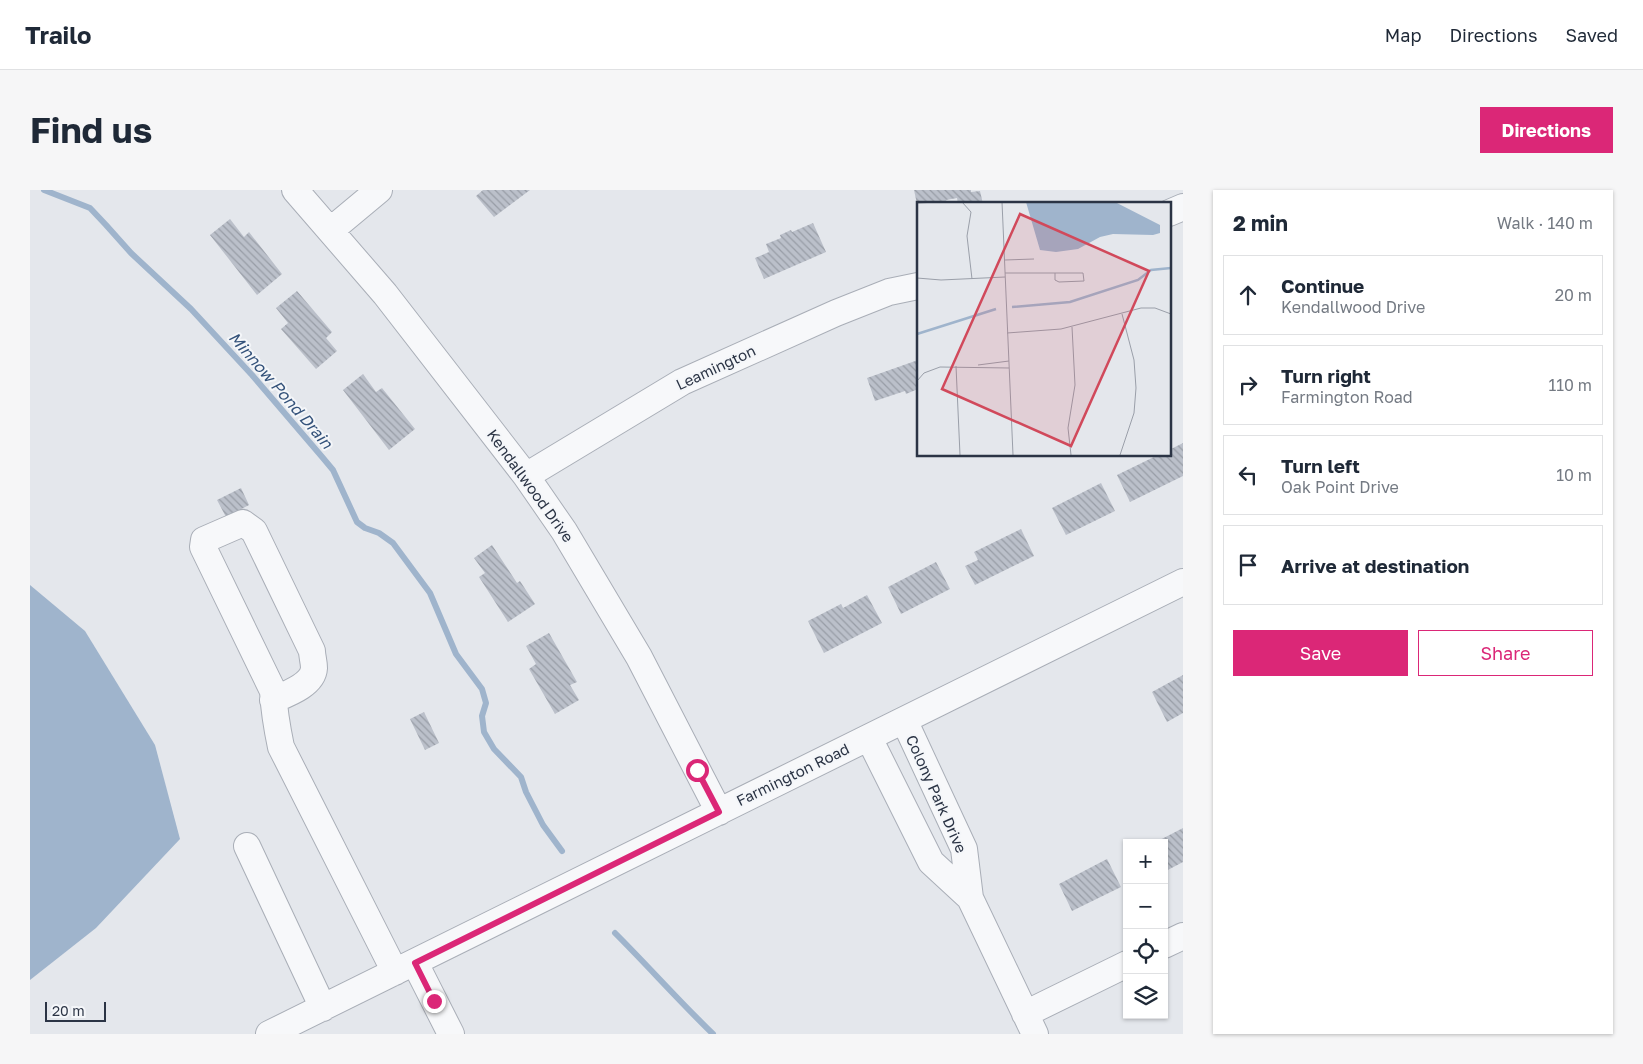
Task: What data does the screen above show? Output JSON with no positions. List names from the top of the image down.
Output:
{
  "streets": {
    "street": [
      "Leamington",
      "Kendallwood Drive",
      "Farmington Road",
      "Colony Park Drive"
    ]
  },
  "crossings": [
    ["Leamington", "Kendallwood Drive"],
    ["Kendallwood Drive", "Farmington Road"],
    ["Farmington Road", "Colony Park Drive"]
  ],
  "water": ["Minnow Pond Drain"],
  "scale_bar": "20 m",
  "page": {
    "header": "Trailo",
    "nav": ["Map", "Directions", "Saved"],
    "buttons": [
      "Directions",
      ["Save", "Share"]
    ],
    "title": "Find us",
    "heading": ["2 min", "Walk · 140 m"],
    "list": [
      ["Continue", "Kendallwood Drive", "20 m"],
      ["Turn right", "Farmington Road", "110 m"],
      ["Turn left", "Oak Point Drive", "10 m"],
      "Arrive at destination"
    ],
    "map_buttons": ["+", "−"],
    "scale": "20 m"
  }
}
